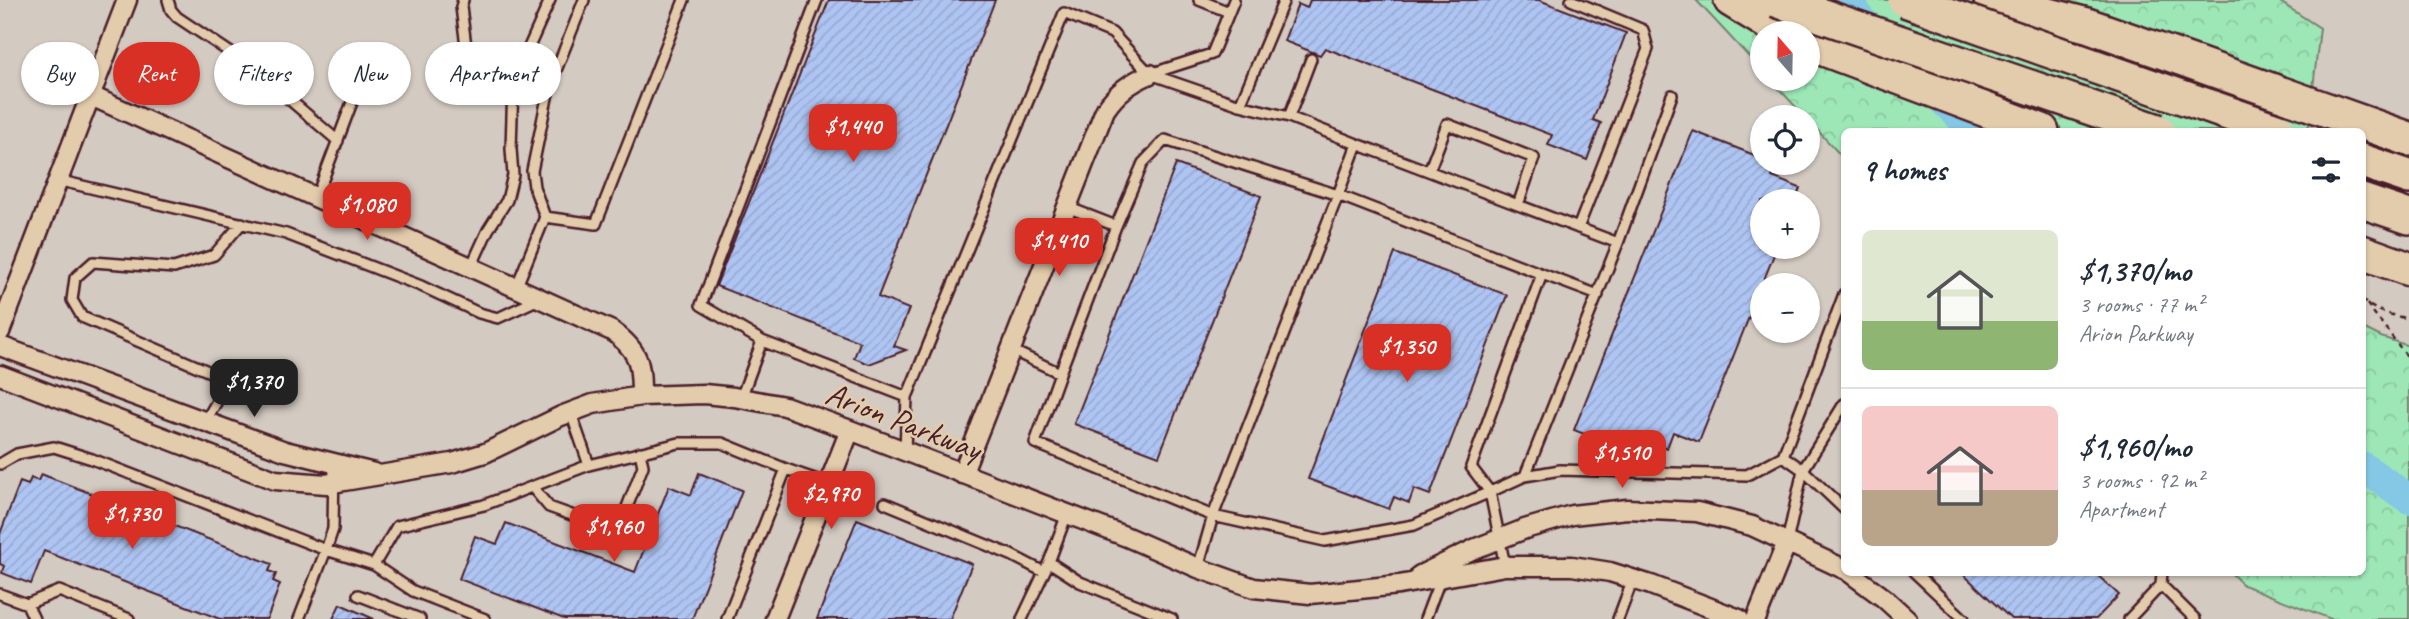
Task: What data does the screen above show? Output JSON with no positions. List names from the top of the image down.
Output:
{
  "streets": {
    "street": ["Arion Parkway"]
  },
  "north": "top",
  "page": {
    "map_buttons": ["+", "−"],
    "chip": [
      "Buy",
      "Rent",
      "Filters",
      "New",
      "Apartment"
    ],
    "price": [
      "$1,440",
      "$1,080",
      "$1,410",
      "$1,350",
      "$1,370",
      "$1,510",
      "$2,970",
      "$1,730",
      "$1,960"
    ],
    "heading": "9 homes",
    "list": [
      {
        "name": "$1,370/mo",
        "note": "3 rooms · 77 m² · Arion Parkway"
      },
      {
        "name": "$1,960/mo",
        "note": "3 rooms · 92 m² · Apartment"
      }
    ]
  }
}
